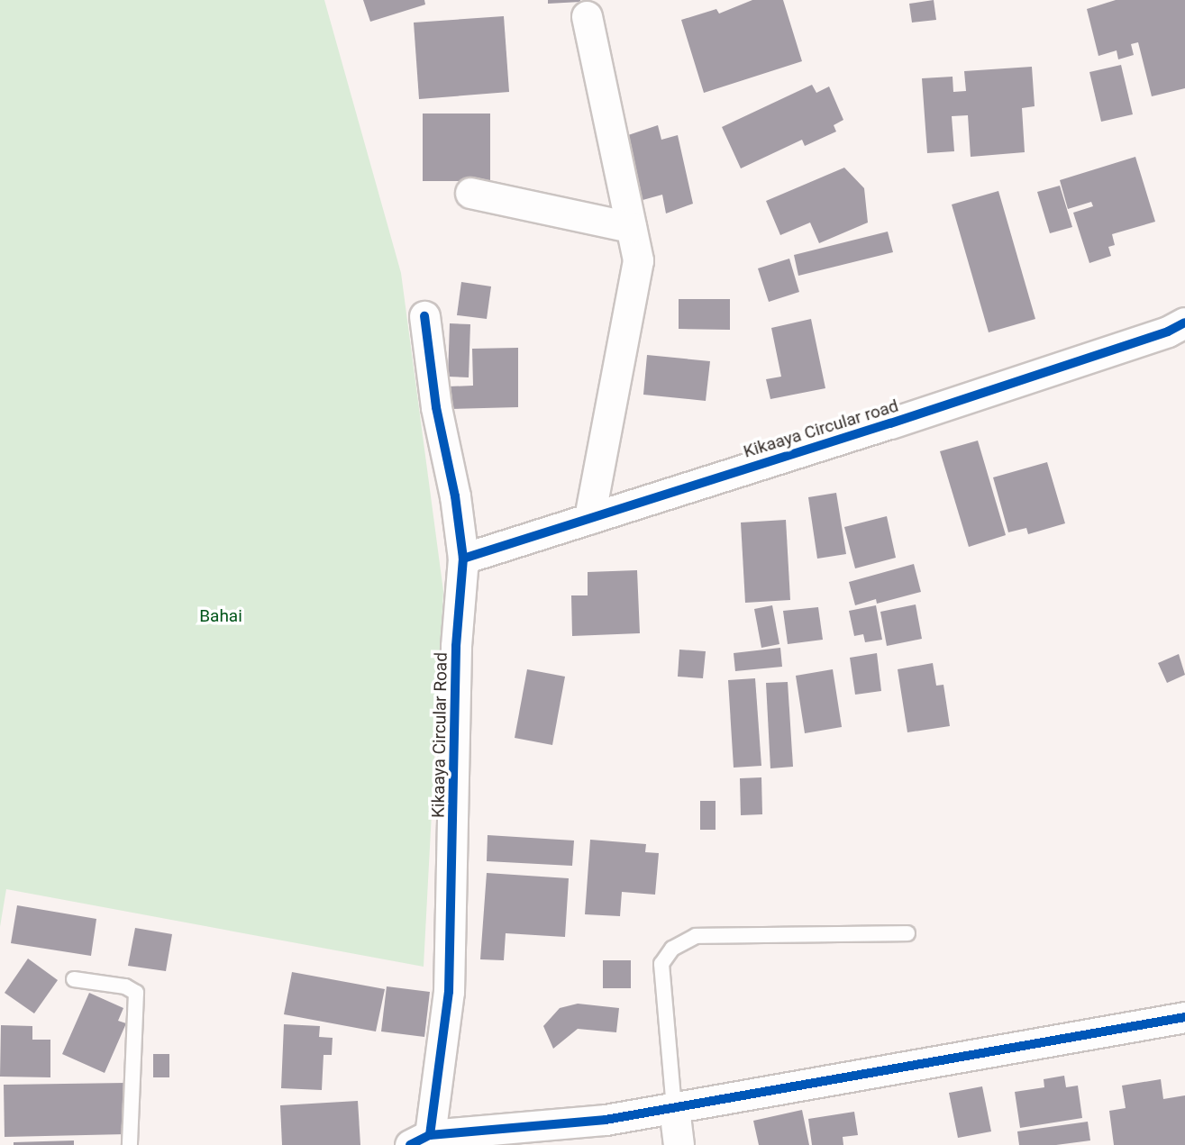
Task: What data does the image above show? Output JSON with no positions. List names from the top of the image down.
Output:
{
  "streets": {
    "street": ["Kikaaya Circular road", "Kikaaya Circular Road"]
  },
  "crossings": [
    ["Kikaaya Circular road", "Kikaaya Circular Road"]
  ],
  "parks": ["Bahai"]
}
